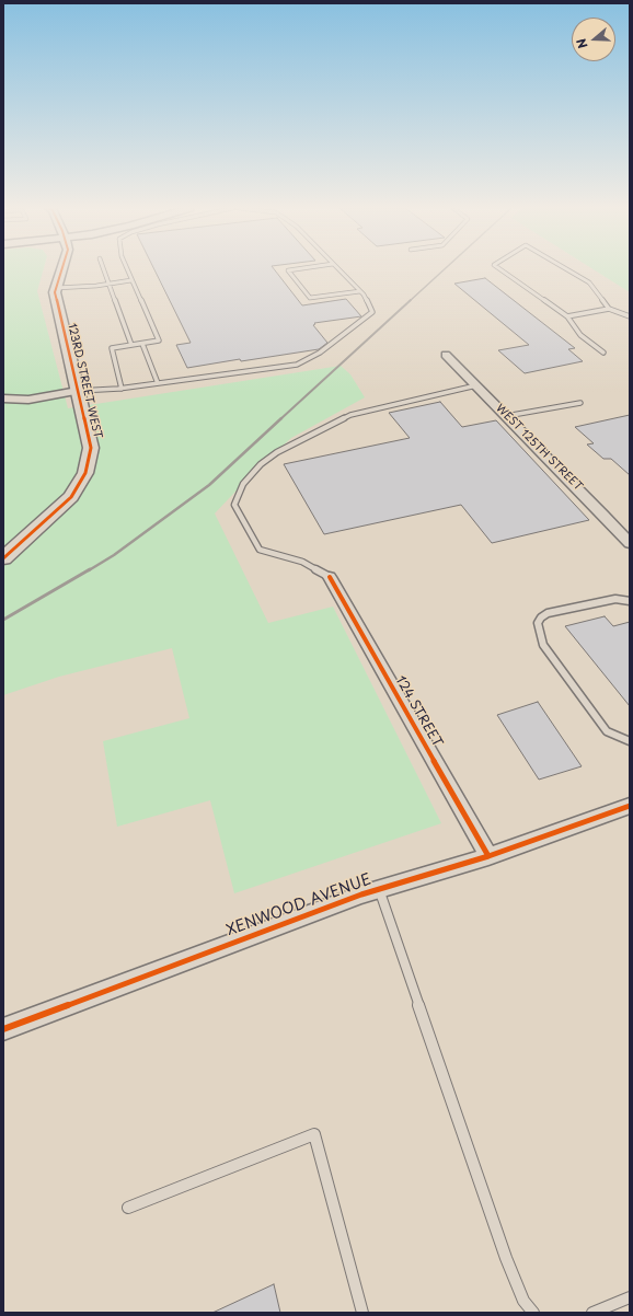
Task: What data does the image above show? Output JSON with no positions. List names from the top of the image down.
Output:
{
  "streets": {
    "street": [
      "123RD STREET WEST",
      "WEST 125TH STREET",
      "124 STREET",
      "XENWOOD AVENUE"
    ]
  },
  "crossings": [
    ["124 STREET", "XENWOOD AVENUE"]
  ],
  "north": "left"
}
